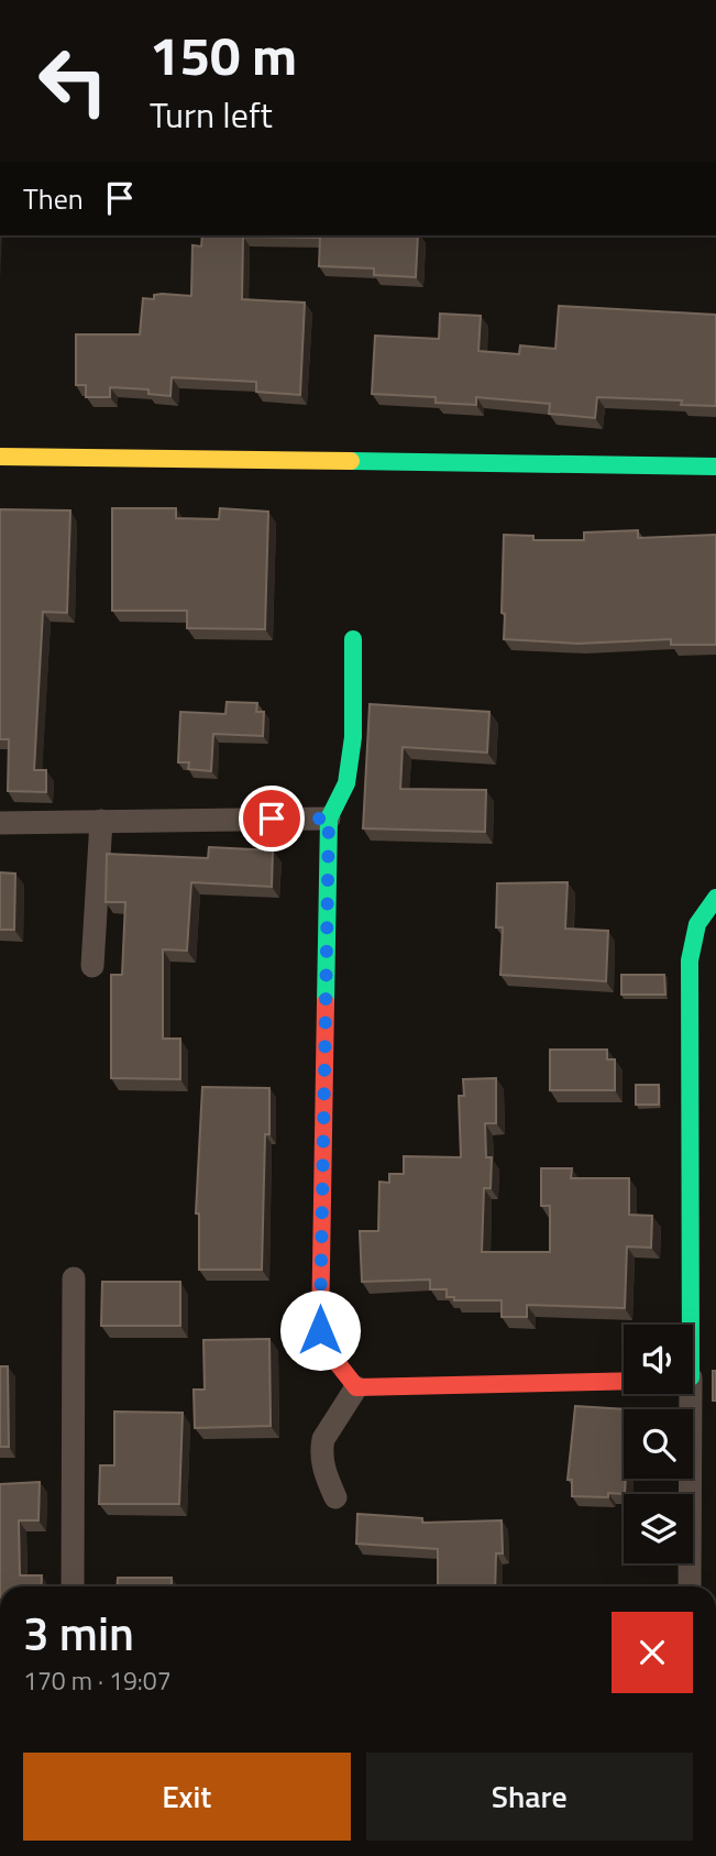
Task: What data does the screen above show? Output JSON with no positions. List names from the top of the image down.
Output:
{
  "page": {
    "turn": ["150 m", "Turn left"],
    "then": "Then",
    "heading": ["3 min", "170 m · 19:07"],
    "buttons": ["Exit", "Share"]
  }
}
